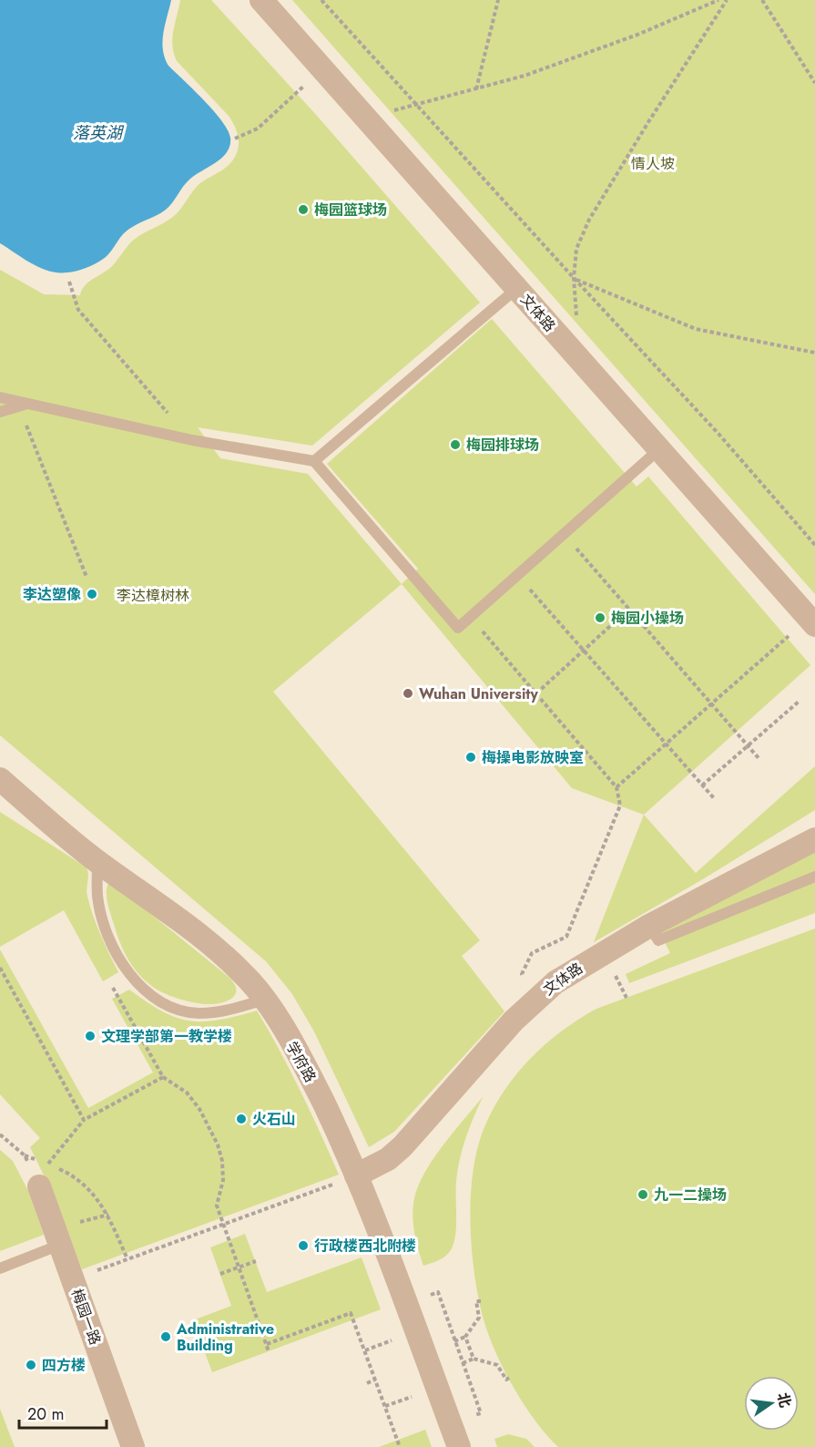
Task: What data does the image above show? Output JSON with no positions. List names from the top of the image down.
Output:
{
  "streets": {
    "street": ["文体路", "学府路", "梅园一路"]
  },
  "crossings": [
    ["文体路", "学府路"]
  ],
  "water": ["落英湖"],
  "parks": ["情人坡", "李达樟树林"],
  "places": [
    "梅园篮球场",
    "梅园排球场",
    "李达塑像",
    "梅园小操场",
    "Wuhan University",
    "梅操电影放映室",
    "文理学部第一教学楼",
    "火石山",
    "九一二操场",
    "行政楼西北附楼",
    "Administrative Building",
    "四方楼"
  ],
  "scale_bar": "20 m",
  "north": "right"
}
